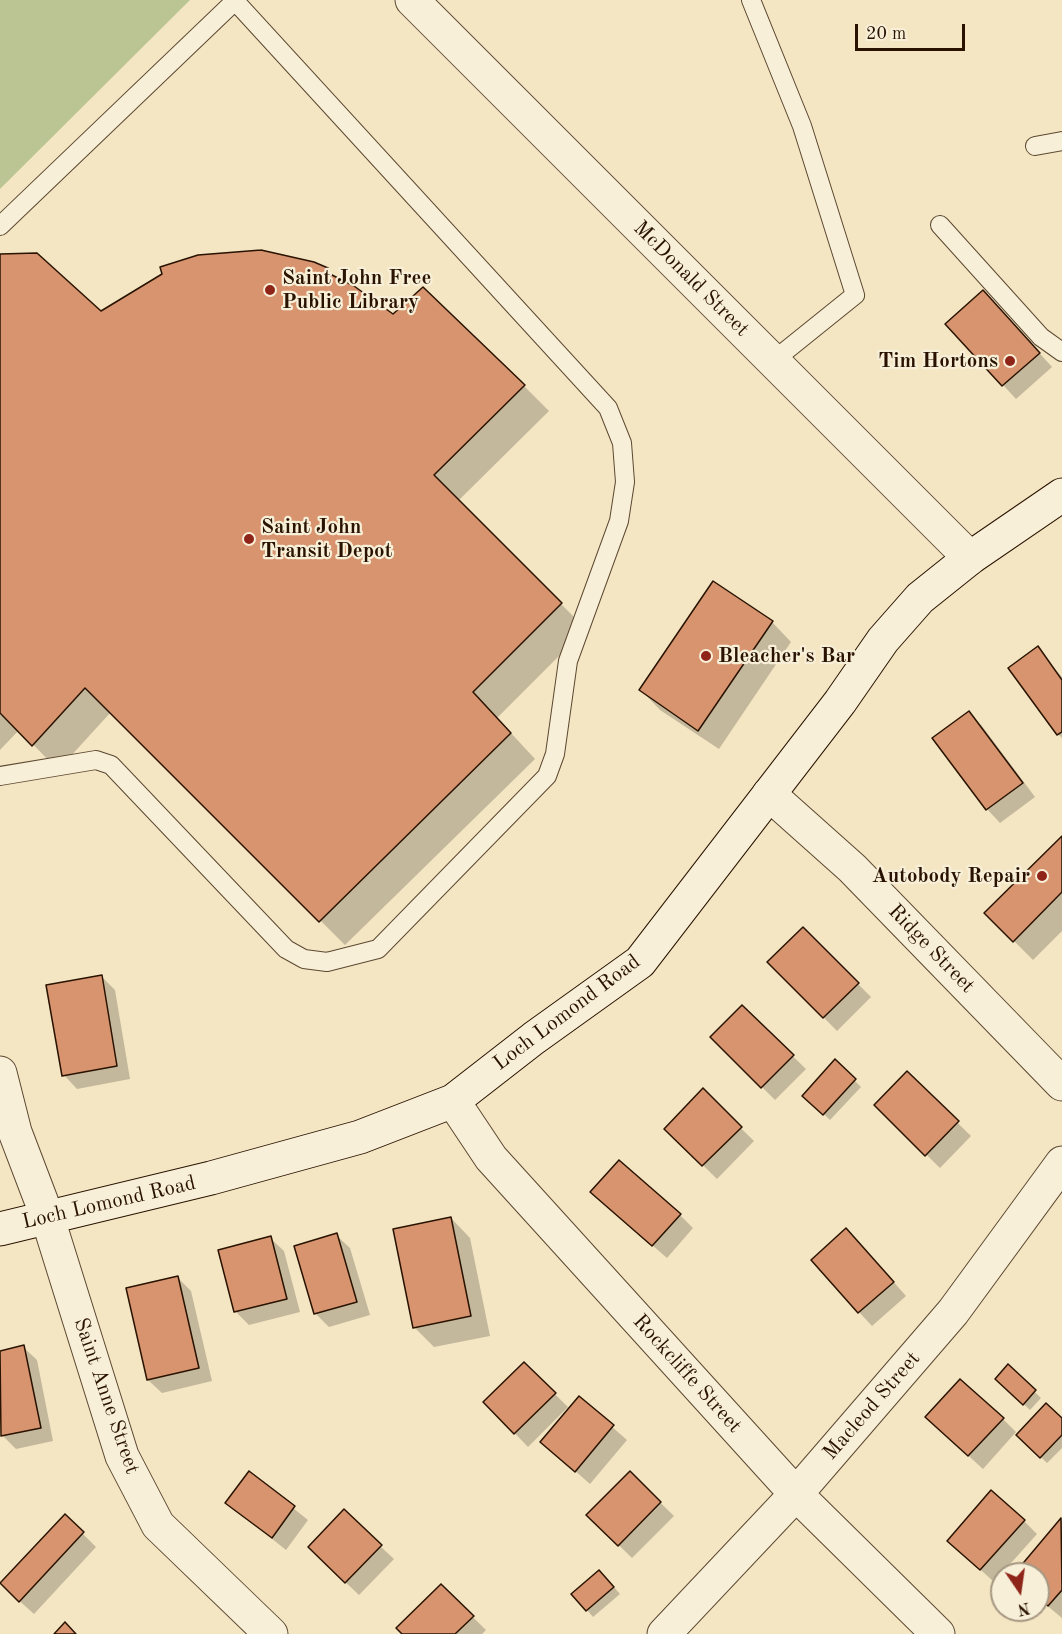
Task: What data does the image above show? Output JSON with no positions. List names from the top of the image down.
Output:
{
  "streets": {
    "street": [
      "McDonald Street",
      "Ridge Street",
      "Loch Lomond Road",
      "Rockcliffe Street",
      "Saint Anne Street",
      "Macleod Street"
    ]
  },
  "crossings": [
    ["McDonald Street", "Loch Lomond Road"],
    ["Ridge Street", "Loch Lomond Road"],
    ["Loch Lomond Road", "Rockcliffe Street"],
    ["Loch Lomond Road", "Saint Anne Street"],
    ["Rockcliffe Street", "Macleod Street"]
  ],
  "places": [
    "Saint John Free Public Library",
    "Tim Hortons",
    "Saint John Transit Depot",
    "Bleacher's Bar",
    "Autobody Repair"
  ],
  "scale_bar": "20 m",
  "north": "bottom"
}
